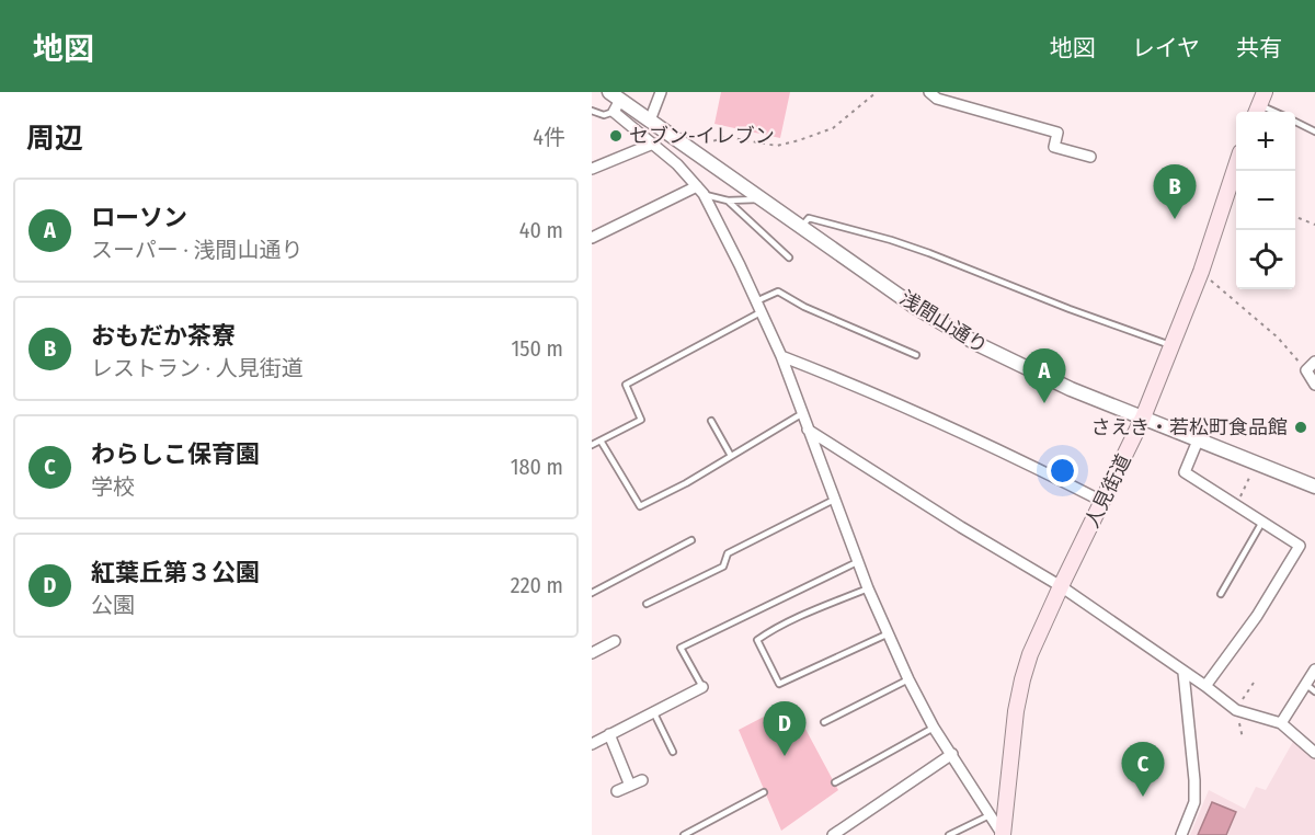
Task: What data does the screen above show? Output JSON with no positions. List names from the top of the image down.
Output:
{
  "streets": {
    "main road": ["人見街道"],
    "street": ["浅間山通り"]
  },
  "crossings": [
    ["浅間山通り", "人見街道"]
  ],
  "places": ["セブン-イレブン", "さえき・若松町食品館"],
  "page": {
    "header": "地図",
    "nav": ["地図", "レイヤ", "共有"],
    "heading": ["周辺", "4件"],
    "map_buttons": ["+", "−"],
    "pins": [
      "B",
      "A",
      "D",
      "C"
    ],
    "list": [
      {
        "mark": "A",
        "name": "ローソン",
        "note": "スーパー · 浅間山通り",
        "value": "40 m"
      },
      {
        "mark": "B",
        "name": "おもだか茶寮",
        "note": "レストラン · 人見街道",
        "value": "150 m"
      },
      {
        "mark": "C",
        "name": "わらしこ保育園",
        "note": "学校",
        "value": "180 m"
      },
      {
        "mark": "D",
        "name": "紅葉丘第３公園",
        "note": "公園",
        "value": "220 m"
      }
    ]
  }
}
